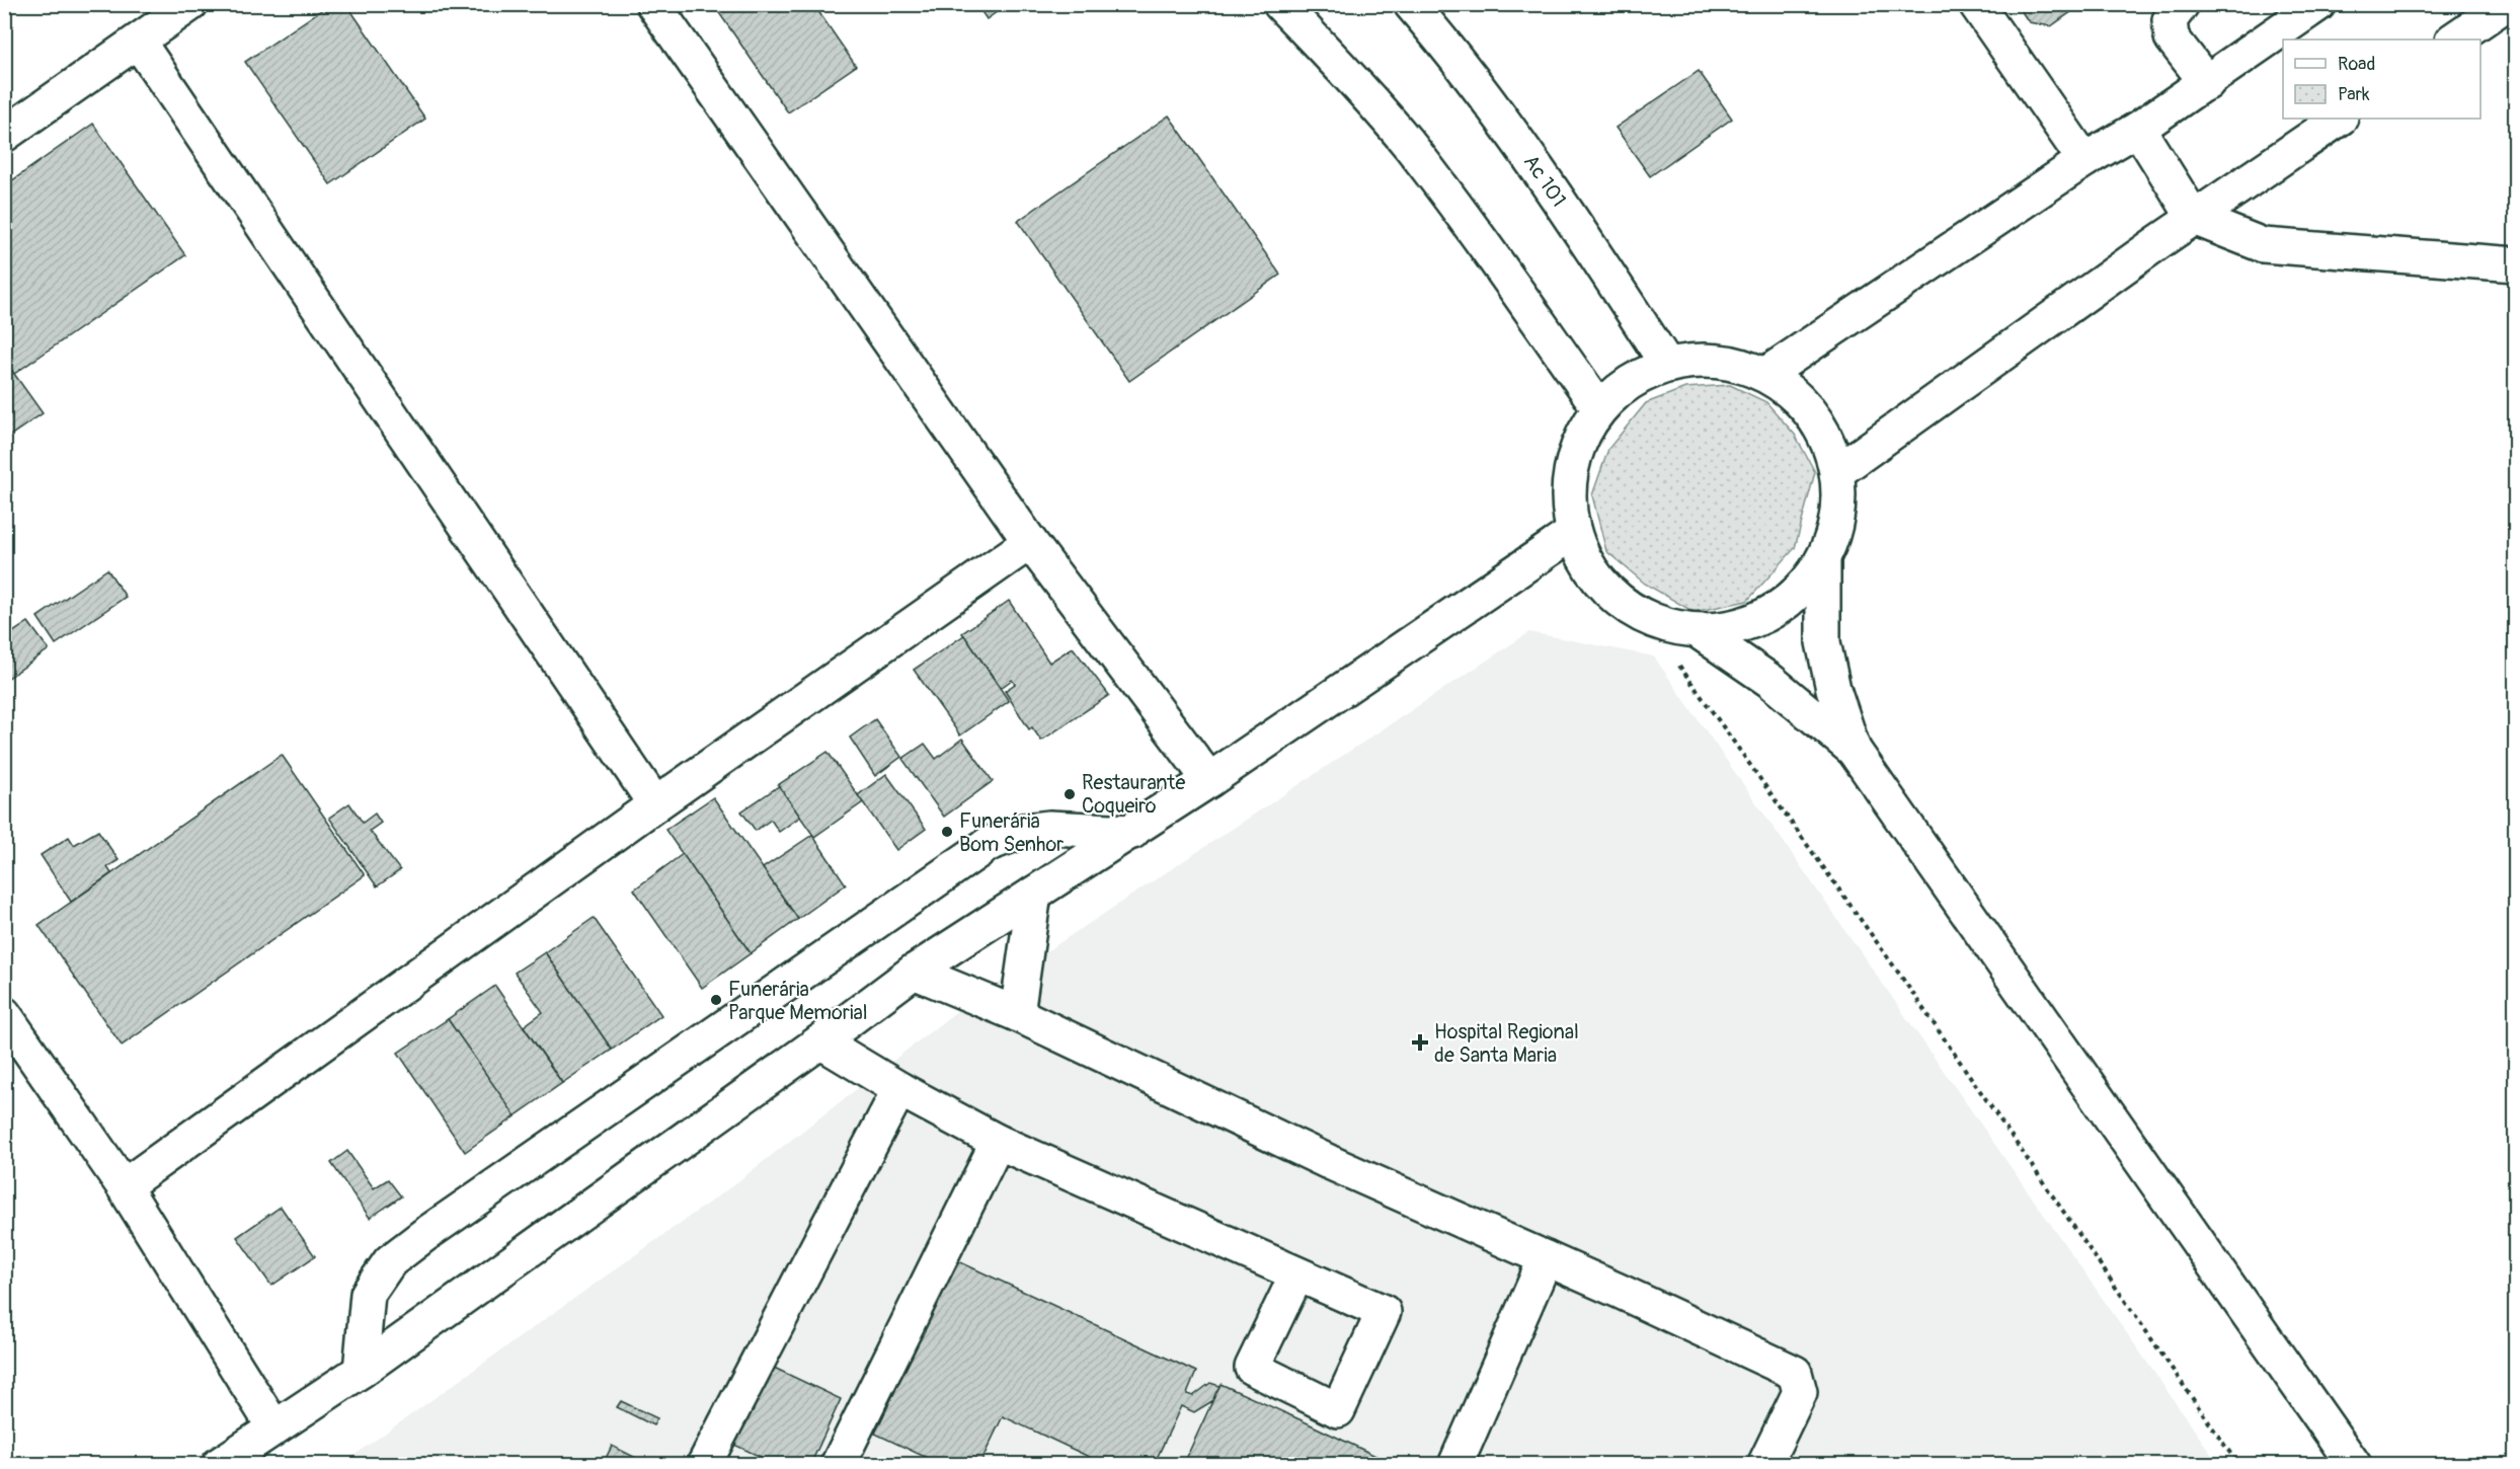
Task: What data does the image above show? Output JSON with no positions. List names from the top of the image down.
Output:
{
  "streets": {
    "street": ["Ac 101"]
  },
  "places": {
    "other": ["Restaurante Coqueiro", "Funerária Bom Senhor", "Funerária Parque Memorial"],
    "health": ["Hospital Regional de Santa Maria"]
  },
  "legend": ["Road", "Park"]
}
